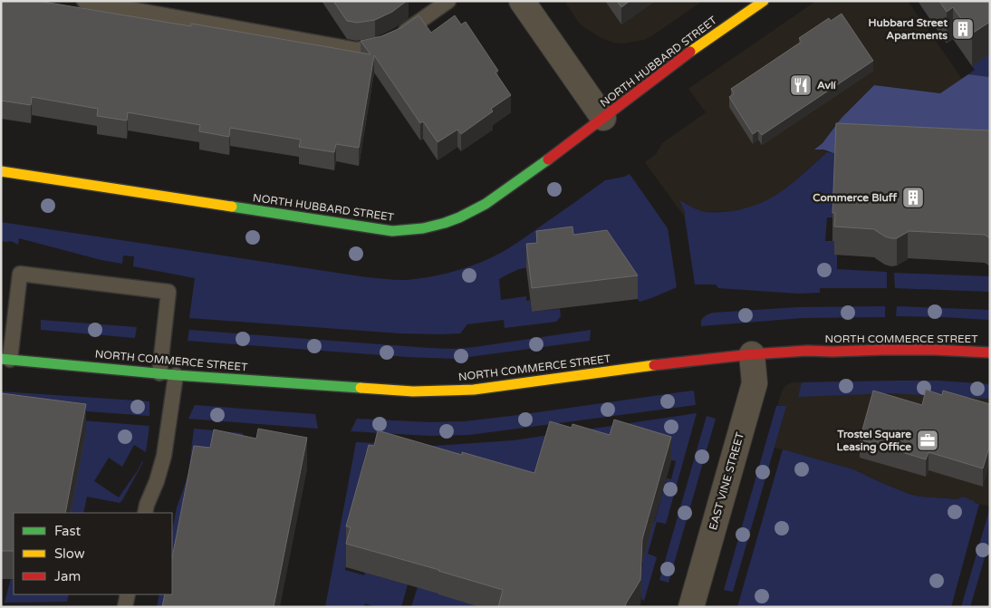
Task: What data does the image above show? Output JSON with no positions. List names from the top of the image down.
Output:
{
  "streets": {
    "street": ["NORTH HUBBARD STREET", "NORTH COMMERCE STREET", "EAST VINE STREET"]
  },
  "crossings": [
    ["NORTH COMMERCE STREET", "EAST VINE STREET"]
  ],
  "places": {
    "building": ["Hubbard Street Apartments", "Commerce Bluff"],
    "restaurant": ["Avlí"],
    "office": ["Trostel Square Leasing Office"]
  },
  "legend": ["Fast", "Slow", "Jam"]
}
